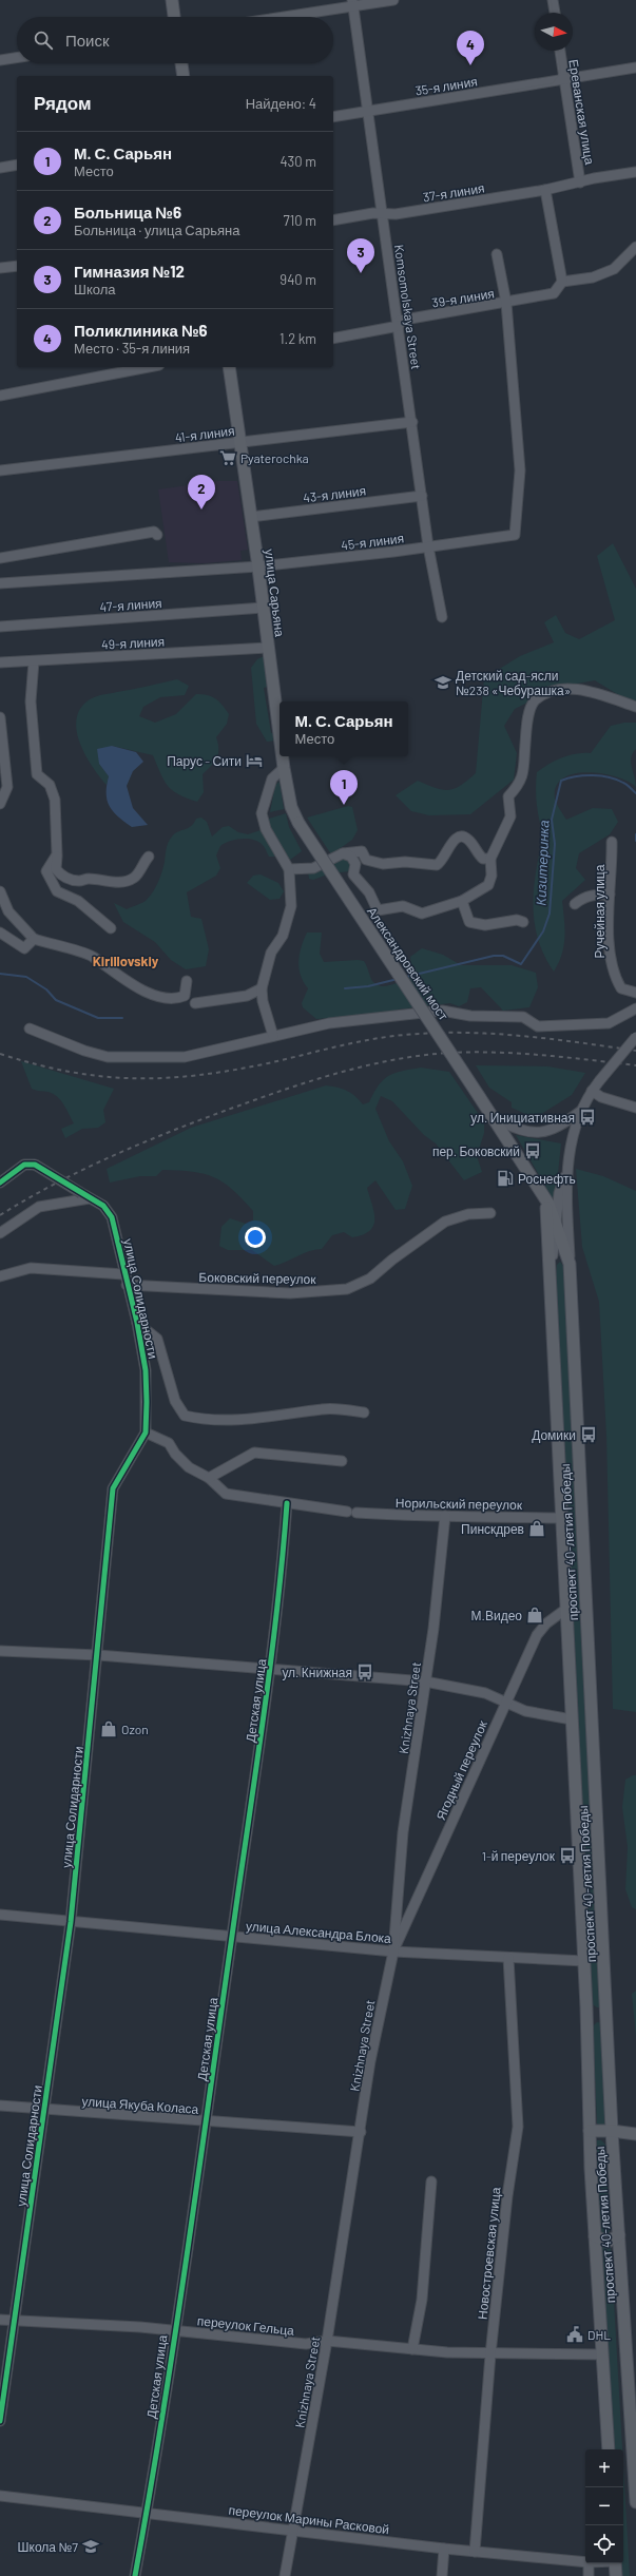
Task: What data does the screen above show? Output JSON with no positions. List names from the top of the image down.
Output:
{
  "streets": {
    "main road": ["улица Сарьяна", "Александровский мост", "проспект 40-летия Победы"],
    "street": [
      "35-я линия",
      "Ереванская улица",
      "37-я линия",
      "39-я линия",
      "Komsomolskaya Street",
      "41-я линия",
      "43-я линия",
      "45-я линия",
      "47-я линия",
      "49-я линия",
      "Ручейная улица",
      "Боковский переулок",
      "улица Солидарности",
      "Норильский переулок",
      "Детская улица",
      "Knizhnaya Street",
      "Ягодный переулок",
      "улица Александра Блока",
      "улица Якуба Коласа",
      "Новостроевская улица",
      "переулок Гельца",
      "переулок Марины Расковой"
    ]
  },
  "crossings": [
    ["35-я линия", "Ереванская улица"],
    ["35-я линия", "Komsomolskaya Street"],
    ["Ереванская улица", "37-я линия"],
    ["37-я линия", "Komsomolskaya Street"],
    ["39-я линия", "Komsomolskaya Street"],
    ["39-я линия", "45-я линия"],
    ["Komsomolskaya Street", "41-я линия"],
    ["Komsomolskaya Street", "43-я линия"],
    ["Komsomolskaya Street", "45-я линия"],
    ["41-я линия", "улица Сарьяна"],
    ["43-я линия", "улица Сарьяна"],
    ["45-я линия", "улица Сарьяна"],
    ["улица Сарьяна", "47-я линия"],
    ["улица Сарьяна", "49-я линия"],
    ["улица Сарьяна", "Александровский мост"],
    ["Александровский мост", "проспект 40-летия Победы"],
    ["Боковский переулок", "улица Солидарности"],
    ["улица Солидарности", "Норильский переулок"],
    ["улица Солидарности", "улица Александра Блока"],
    ["улица Солидарности", "улица Якуба Коласа"],
    ["улица Солидарности", "переулок Гельца"],
    ["Норильский переулок", "проспект 40-летия Победы"],
    ["Норильский переулок", "Детская улица"],
    ["Норильский переулок", "Knizhnaya Street"],
    ["проспект 40-летия Победы", "Ягодный переулок"],
    ["проспект 40-летия Победы", "улица Александра Блока"],
    ["проспект 40-летия Победы", "переулок Гельца"],
    ["Детская улица", "улица Александра Блока"],
    ["Детская улица", "улица Якуба Коласа"],
    ["Детская улица", "переулок Гельца"],
    ["Детская улица", "переулок Марины Расковой"],
    ["Knizhnaya Street", "Ягодный переулок"],
    ["Knizhnaya Street", "улица Александра Блока"],
    ["Knizhnaya Street", "улица Якуба Коласа"],
    ["Knizhnaya Street", "переулок Гельца"],
    ["Knizhnaya Street", "переулок Марины Расковой"],
    ["Ягодный переулок", "улица Александра Блока"],
    ["улица Александра Блока", "Новостроевская улица"],
    ["Новостроевская улица", "переулок Гельца"],
    ["Новостроевская улица", "переулок Марины Расковой"]
  ],
  "districts": ["Kirillovskiy"],
  "water": ["Кизитеринка"],
  "places": {
    "supermarket": ["Pyaterochka"],
    "school or university": ["Детский сад-ясли №238 «Чебурашка»", "Школа №7"],
    "hotel": ["Парус - Сити"],
    "bus stop": [
      "ул. Инициативная",
      "пер. Боковский",
      "Домики",
      "ул. Книжная",
      "1-й переулок"
    ],
    "fuel station": ["Роснефть"],
    "shop": ["Пинскдрев", "М.Видео", "Ozon"],
    "public building": ["DHL"]
  },
  "north": "right",
  "page": {
    "search": "Поиск",
    "pins": [
      "4",
      "3",
      "2",
      "1"
    ],
    "heading": ["Рядом", "Найдено: 4"],
    "list": [
      {
        "mark": "1",
        "name": "М. С. Сарьян",
        "note": "Место",
        "value": "430 m"
      },
      {
        "mark": "2",
        "name": "Больница №6",
        "note": "Больница · улица Сарьяна",
        "value": "710 m"
      },
      {
        "mark": "3",
        "name": "Гимназия №12",
        "note": "Школа",
        "value": "940 m"
      },
      {
        "mark": "4",
        "name": "Поликлиника №6",
        "note": "Место · 35-я линия",
        "value": "1.2 km"
      }
    ],
    "popup": ["М. С. Сарьян", "Место"],
    "map_buttons": ["+", "−"]
  }
}
